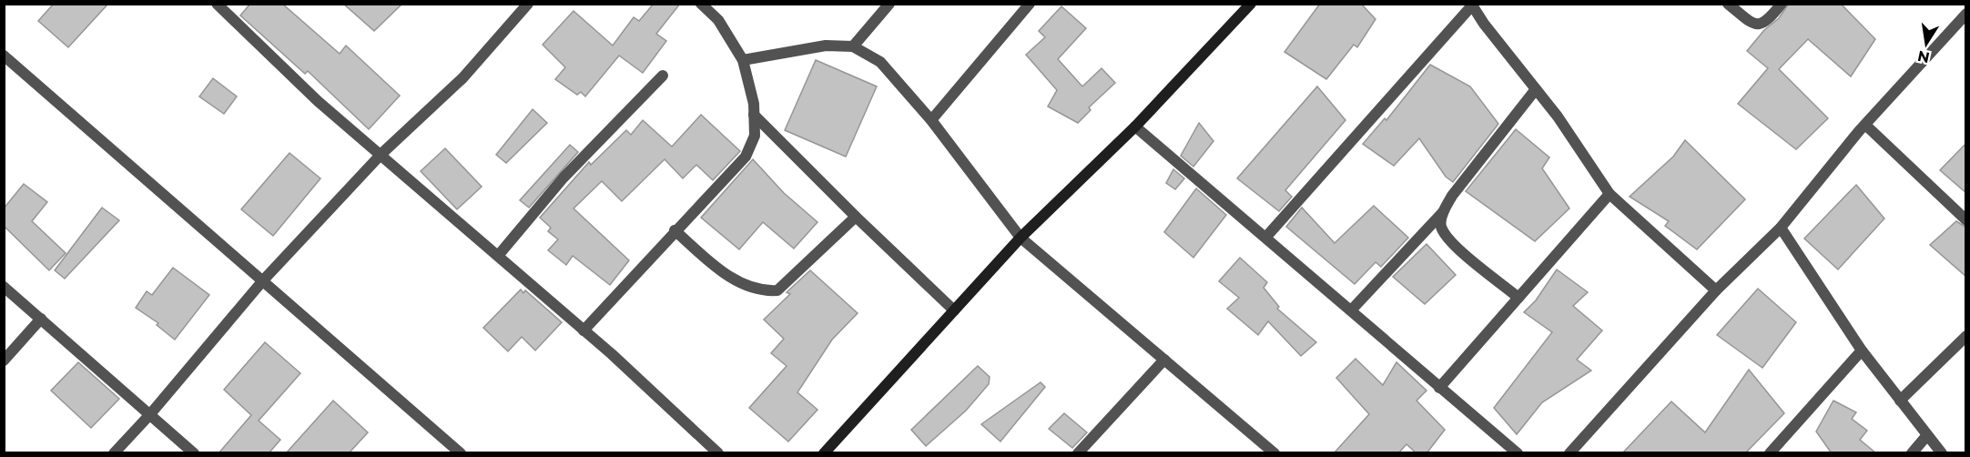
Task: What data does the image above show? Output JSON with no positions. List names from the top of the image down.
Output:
{
  "north": "bottom"
}
